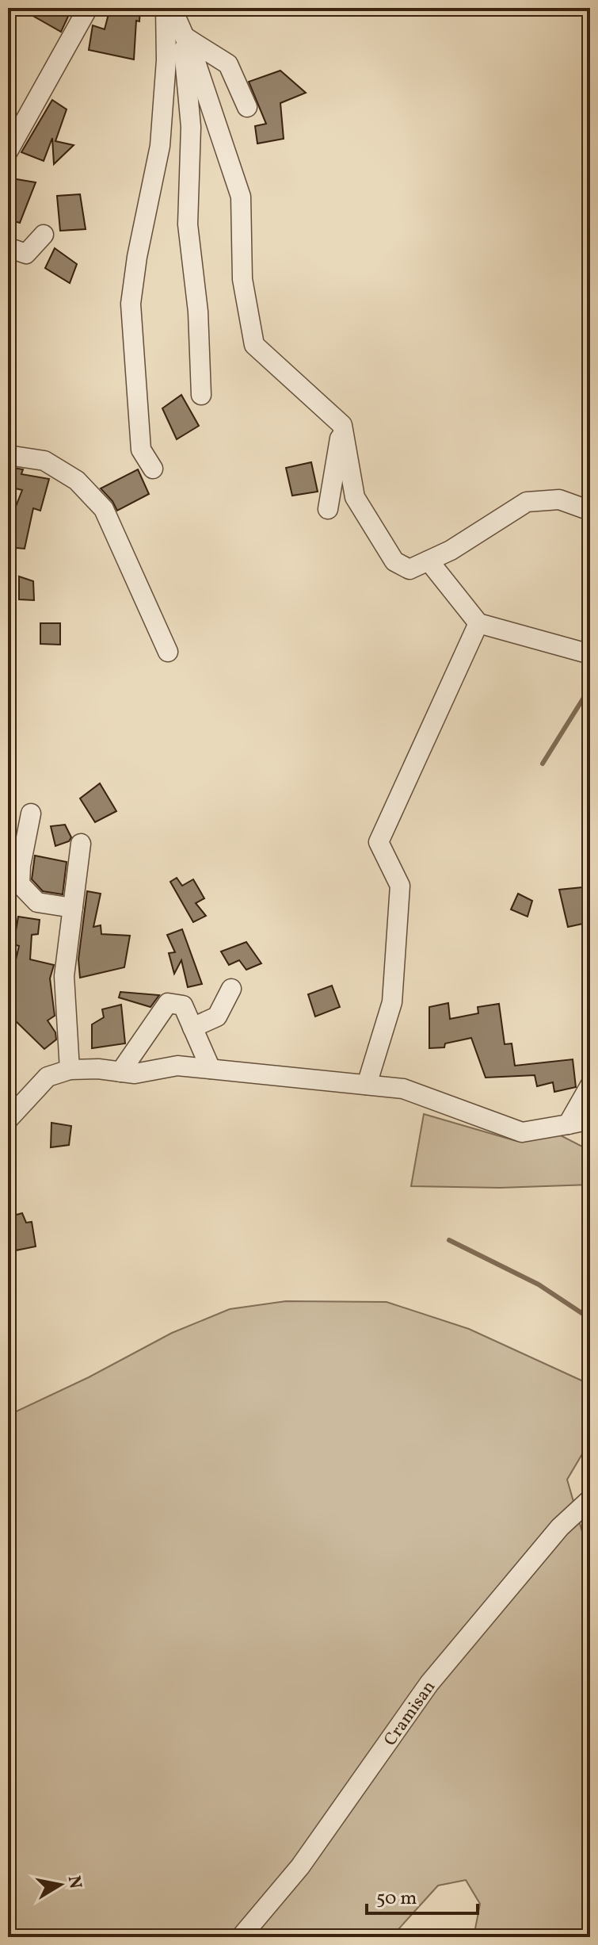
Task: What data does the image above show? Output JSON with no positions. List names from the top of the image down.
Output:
{
  "streets": {
    "street": ["Cramisan"]
  },
  "scale_bar": "50 m",
  "north": "right"
}
